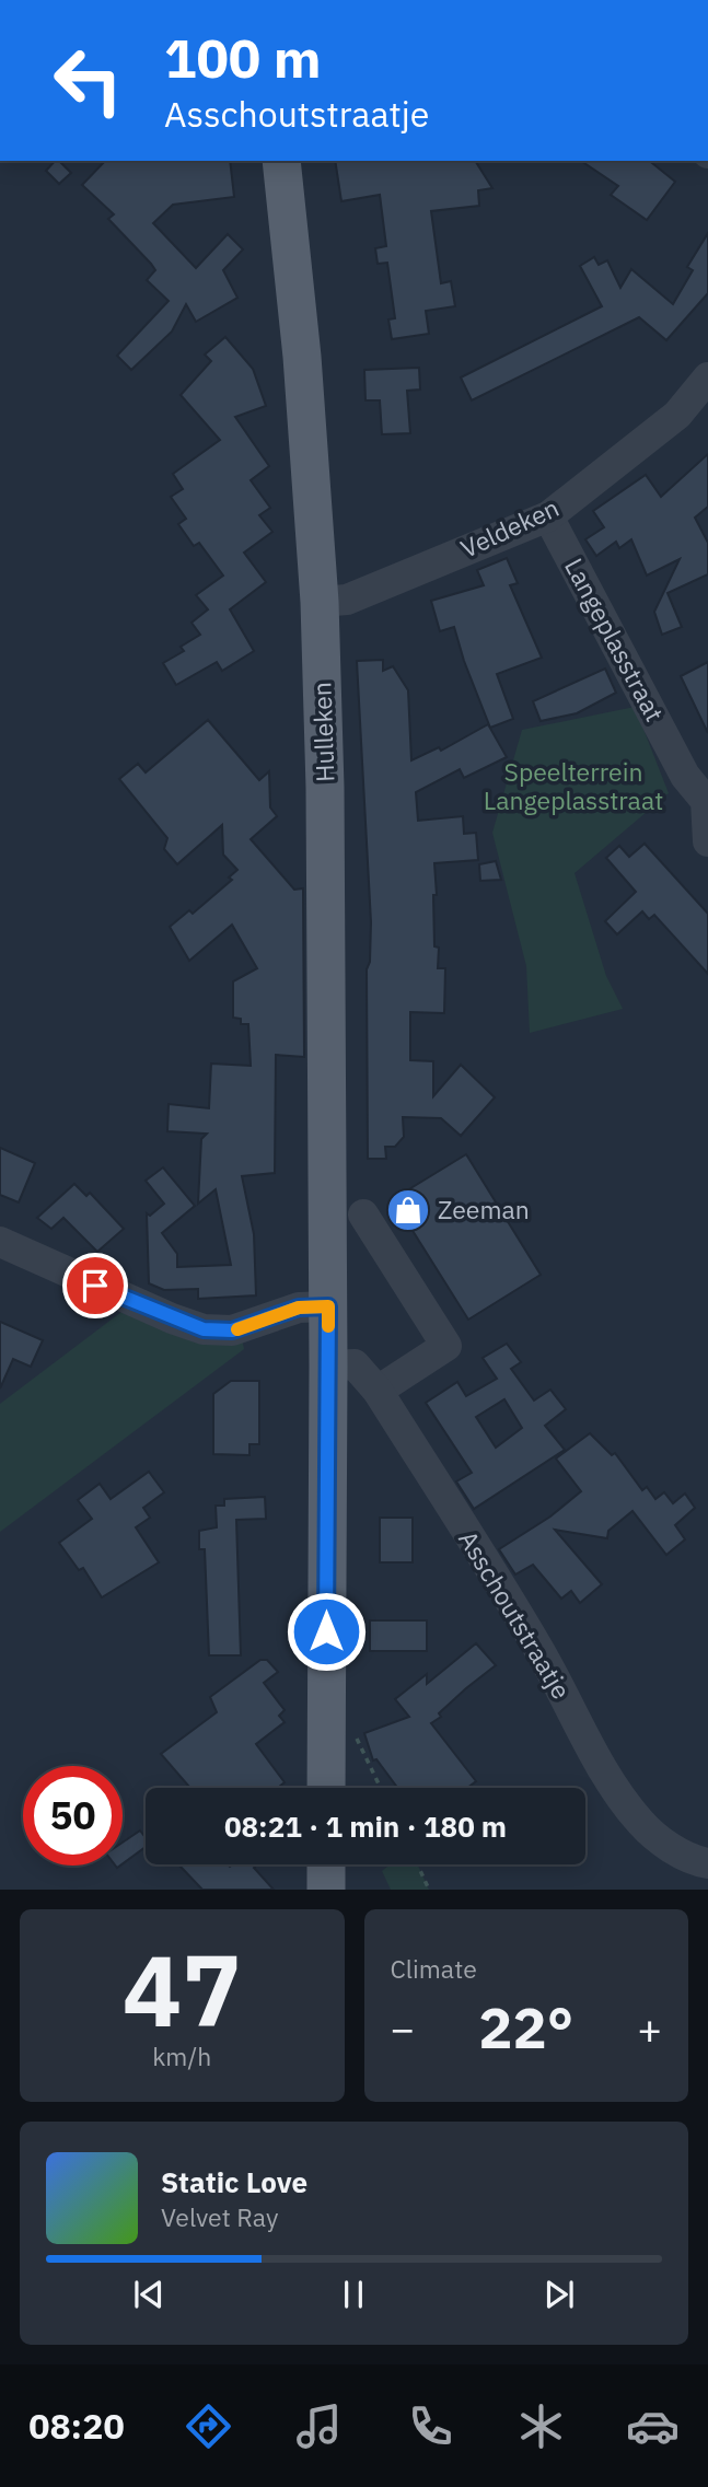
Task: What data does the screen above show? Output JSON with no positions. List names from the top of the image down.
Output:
{
  "streets": {
    "main road": ["Hulleken"],
    "street": ["Veldeken", "Langeplasstraat", "Asschoutstraatje"]
  },
  "crossings": [
    ["Veldeken", "Langeplasstraat"],
    ["Veldeken", "Hulleken"],
    ["Hulleken", "Asschoutstraatje"]
  ],
  "parks": ["Speelterrein Langeplasstraat"],
  "places": {
    "shop": ["Zeeman"]
  },
  "page": {
    "turn": ["100 m", "Asschoutstraatje"],
    "limit": "50",
    "trip": "08:21 · 1 min · 180 m",
    "tile": [
      ["47", "km/h"],
      "Climate"
    ],
    "heat": ["−", "22°", "+"],
    "song": ["Static Love", "Velvet Ray"],
    "tabs": "08:20"
  }
}
